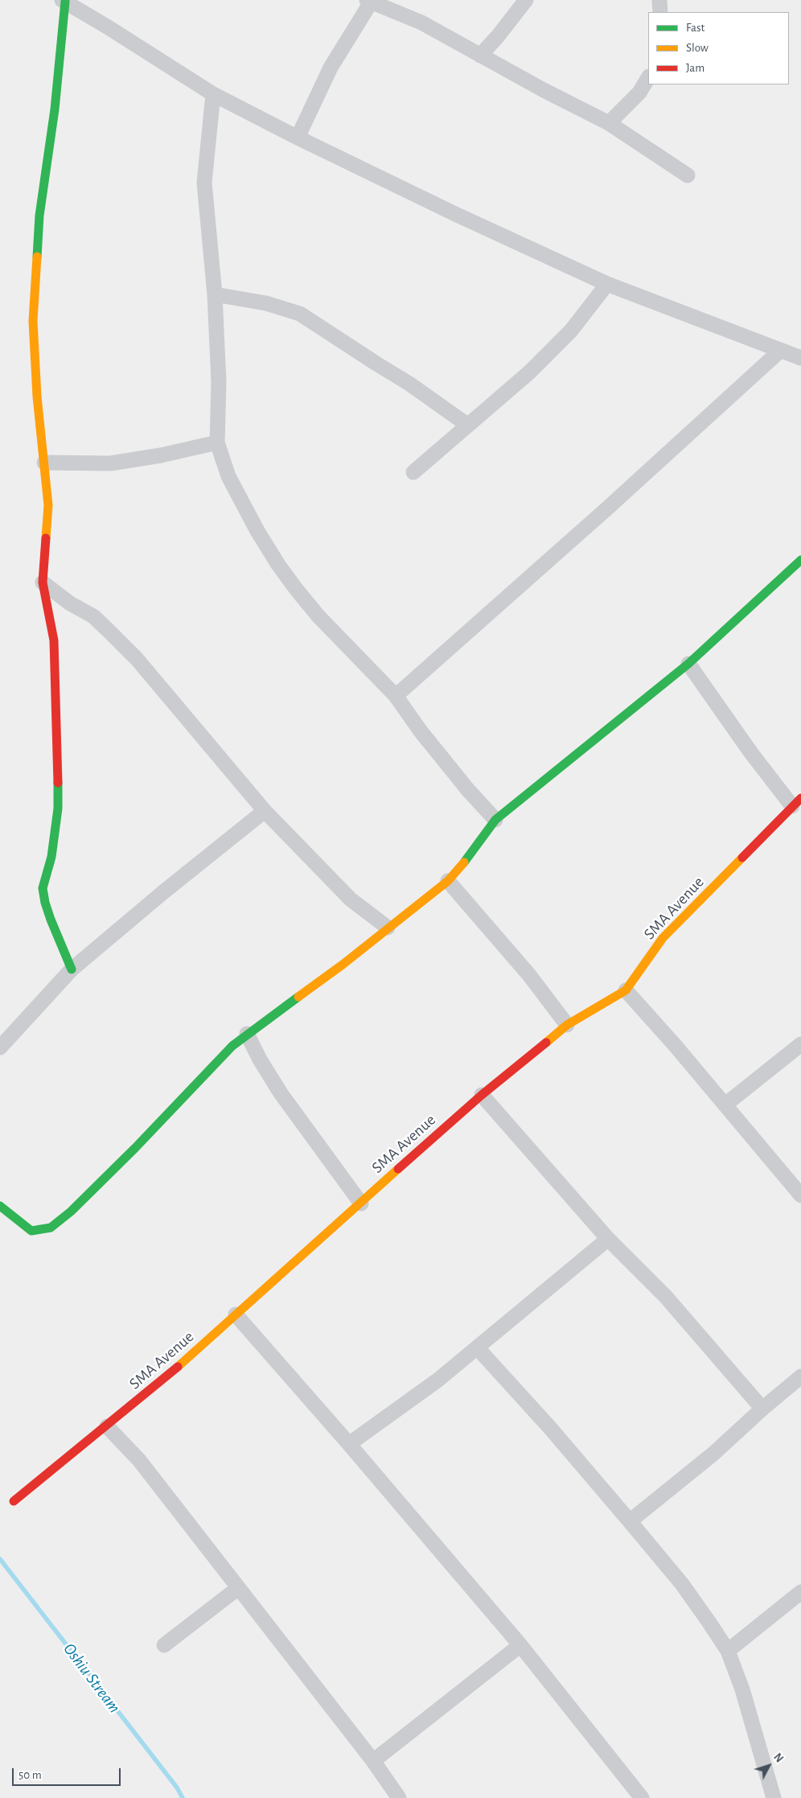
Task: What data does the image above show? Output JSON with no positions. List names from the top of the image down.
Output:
{
  "streets": {
    "street": ["SMA Avenue"]
  },
  "water": ["Oshiu Stream"],
  "legend": ["Fast", "Slow", "Jam"],
  "scale_bar": "50 m",
  "north": "top right"
}
